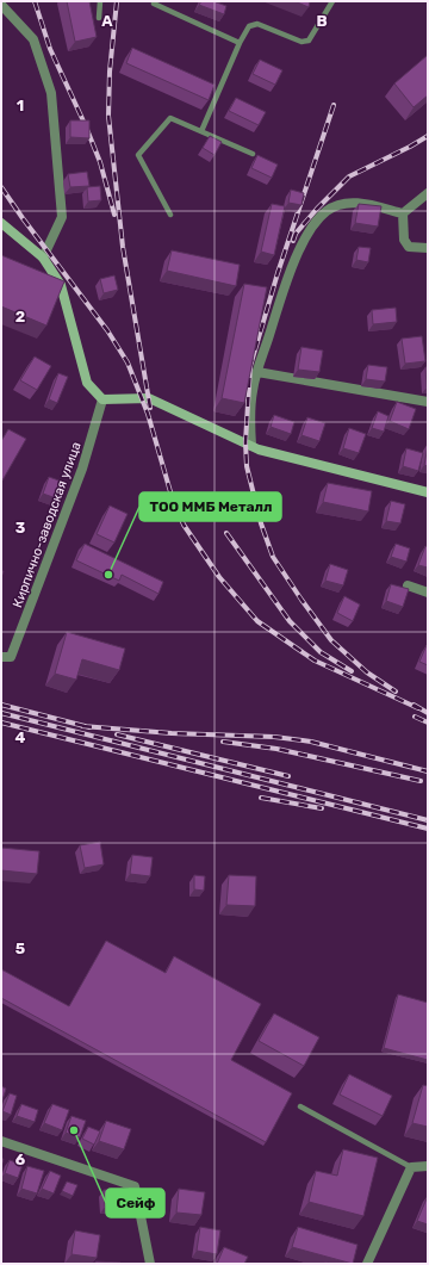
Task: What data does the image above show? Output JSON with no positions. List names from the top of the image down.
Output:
{
  "streets": {
    "street": ["Кирпично-заводская улица"]
  },
  "places": ["ТОО ММБ Металл", "Сейф"],
  "grid": {
    "columns": ["A", "B"],
    "rows": [
      "1",
      "2",
      "3",
      "4",
      "5",
      "6"
    ]
  }
}
